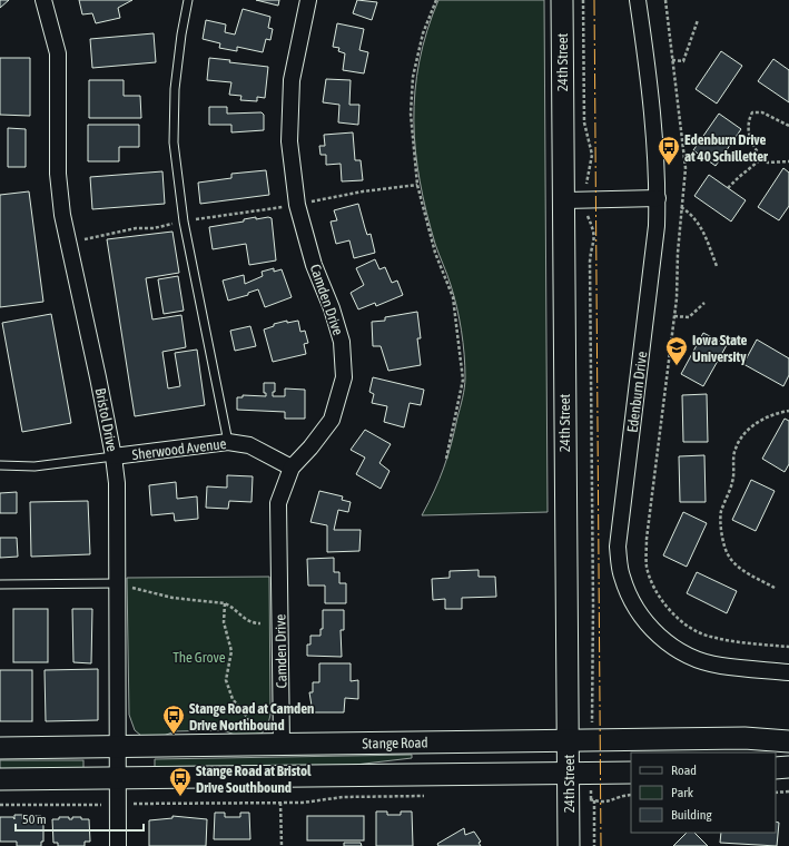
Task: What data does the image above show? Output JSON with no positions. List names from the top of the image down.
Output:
{
  "streets": {
    "main road": ["24th Street", "Stange Road"],
    "street": [
      "Camden Drive",
      "Edenburn Drive",
      "Bristol Drive",
      "Sherwood Avenue"
    ]
  },
  "crossings": [
    ["24th Street", "Stange Road"],
    ["Camden Drive", "Sherwood Avenue"],
    ["Camden Drive", "Stange Road"],
    ["Bristol Drive", "Sherwood Avenue"],
    ["Bristol Drive", "Stange Road"]
  ],
  "parks": ["The Grove"],
  "places": {
    "bus stop": ["Edenburn Drive at 40 Schilletter", "Stange Road at Camden Drive Northbound", "Stange Road at Bristol Drive Southbound"],
    "school or university": ["Iowa State University"]
  },
  "legend": ["Road", "Park", "Building"],
  "scale_bar": "50 m"
}
